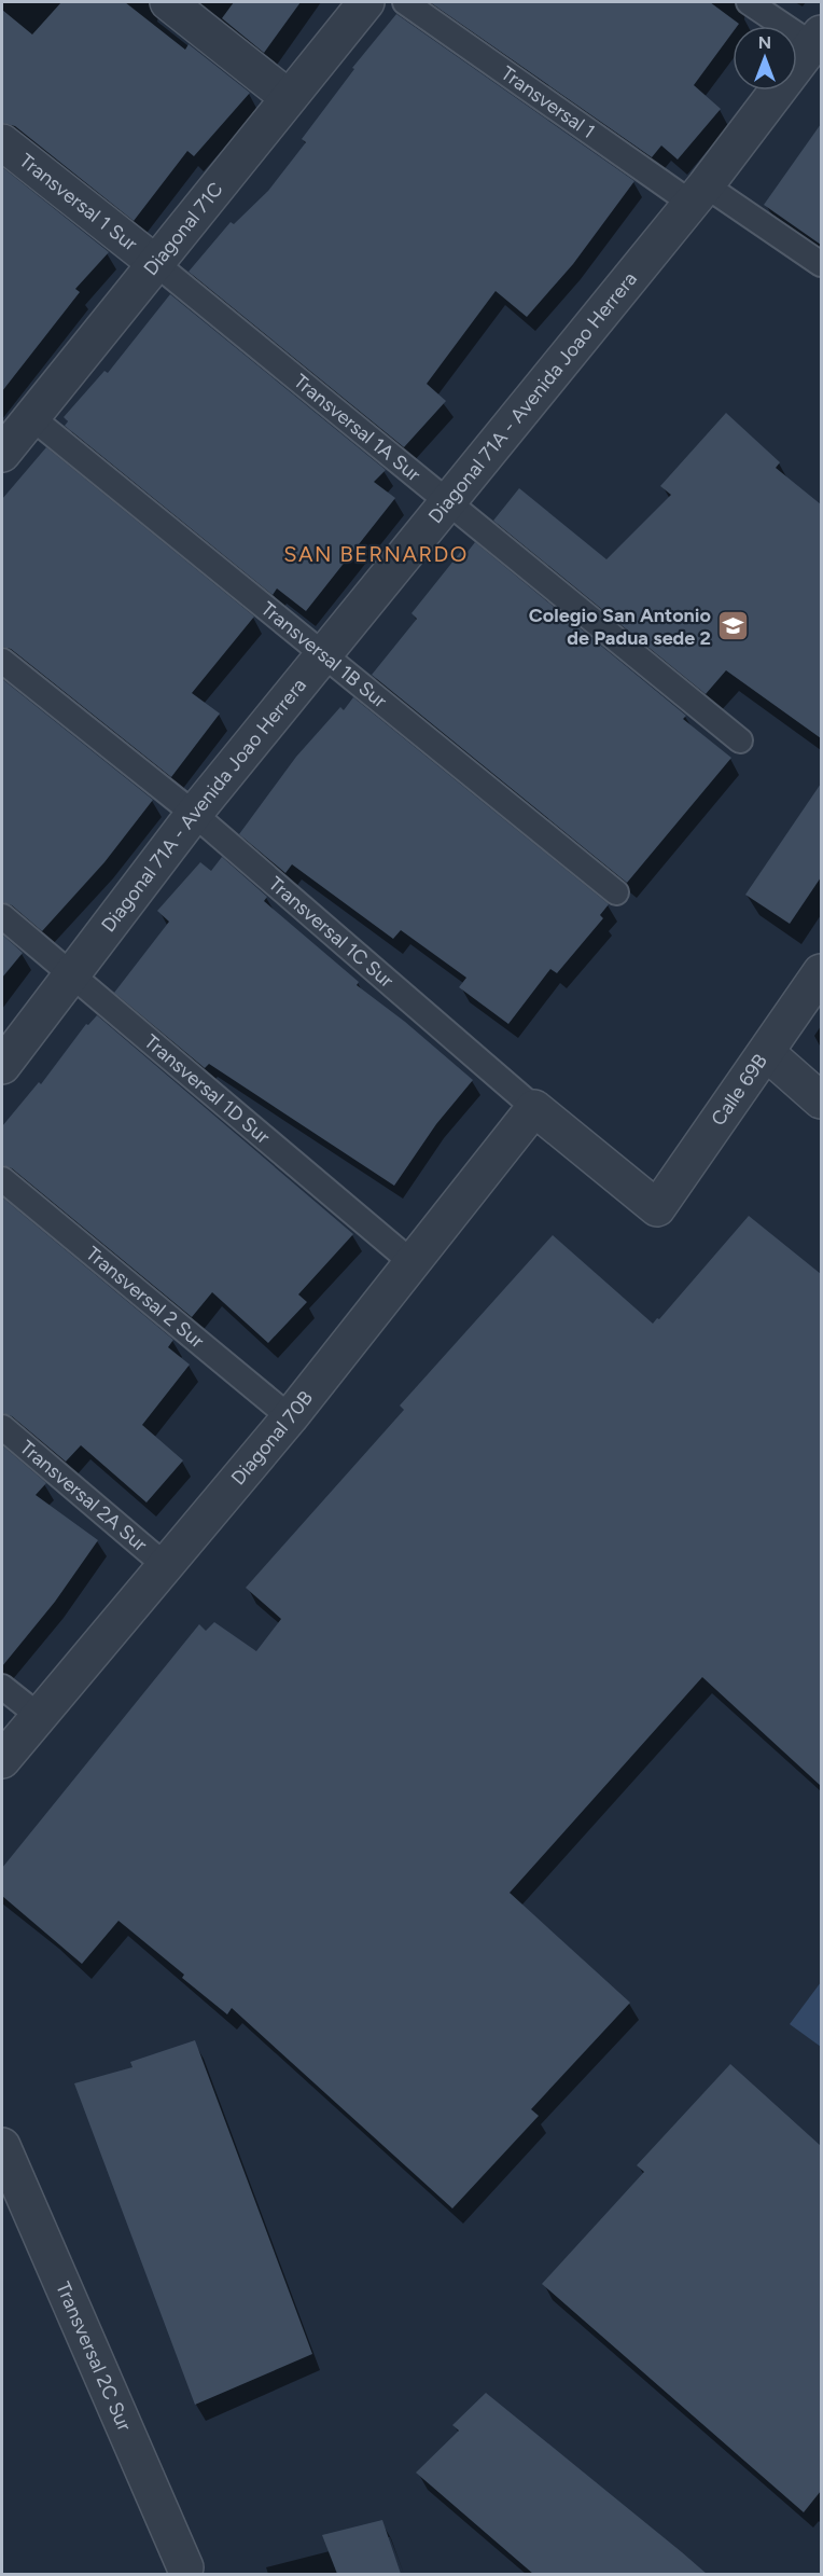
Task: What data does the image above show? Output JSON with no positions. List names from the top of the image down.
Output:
{
  "streets": {
    "street": [
      "Transversal 1 Sur",
      "Diagonal 71C",
      "Diagonal 71A - Avenida Joao Herrera",
      "Transversal 1C Sur",
      "Calle 69B",
      "Diagonal 70B",
      "Transversal 2C Sur"
    ],
    "lane": [
      "Transversal 1",
      "Transversal 1A Sur",
      "Transversal 1B Sur",
      "Transversal 1D Sur",
      "Transversal 2 Sur",
      "Transversal 2A Sur"
    ]
  },
  "crossings": [
    ["Transversal 1", "Diagonal 71A - Avenida Joao Herrera"],
    ["Transversal 1 Sur", "Diagonal 71C"],
    ["Transversal 1 Sur", "Transversal 1A Sur"],
    ["Diagonal 71C", "Transversal 1A Sur"],
    ["Diagonal 71C", "Transversal 1B Sur"],
    ["Diagonal 71A - Avenida Joao Herrera", "Transversal 1A Sur"],
    ["Diagonal 71A - Avenida Joao Herrera", "Transversal 1B Sur"],
    ["Diagonal 71A - Avenida Joao Herrera", "Transversal 1C Sur"],
    ["Diagonal 71A - Avenida Joao Herrera", "Transversal 1D Sur"],
    ["Transversal 1C Sur", "Calle 69B"],
    ["Transversal 1C Sur", "Diagonal 70B"],
    ["Transversal 1D Sur", "Diagonal 70B"],
    ["Transversal 2 Sur", "Diagonal 70B"],
    ["Diagonal 70B", "Transversal 2A Sur"]
  ],
  "districts": ["SAN BERNARDO"],
  "places": {
    "school or university": ["Colegio San Antonio de Padua sede 2"]
  },
  "north": "top"
}
